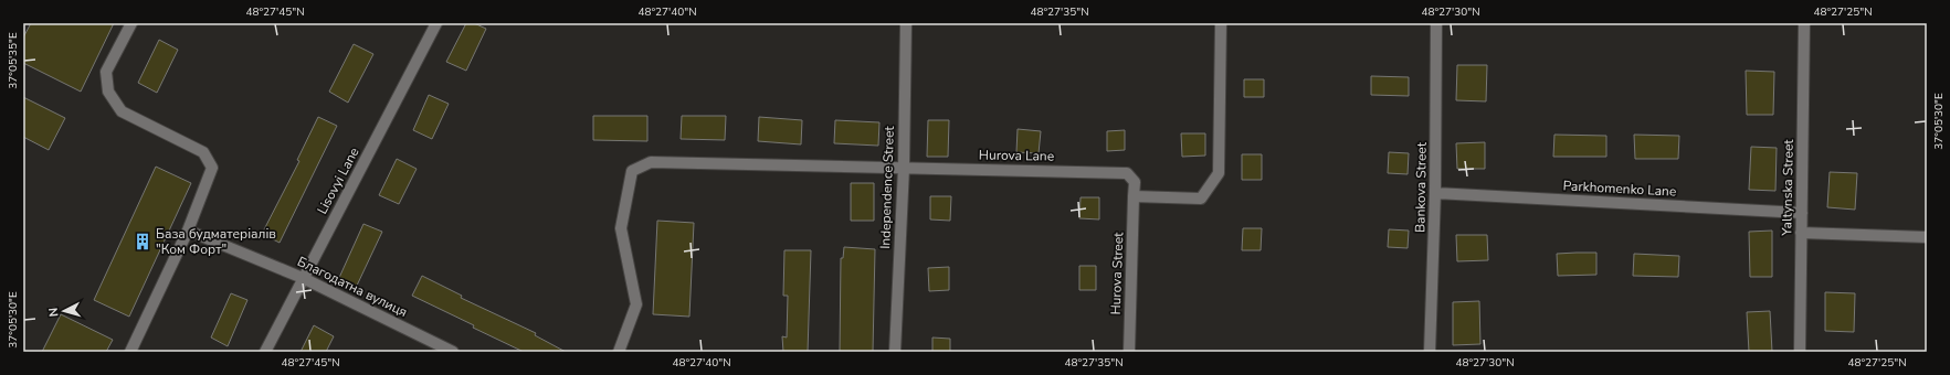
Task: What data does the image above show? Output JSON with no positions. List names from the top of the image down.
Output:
{
  "streets": {
    "street": [
      "Hurova Lane",
      "Lisovyi Lane",
      "Independence Street",
      "Bankova Street",
      "Yaltynska Street",
      "Parkhomenko Lane",
      "Hurova Street",
      "Благодатна вулиця"
    ]
  },
  "crossings": [
    ["Hurova Lane", "Independence Street"],
    ["Hurova Lane", "Hurova Street"],
    ["Lisovyi Lane", "Благодатна вулиця"],
    ["Bankova Street", "Parkhomenko Lane"],
    ["Yaltynska Street", "Parkhomenko Lane"]
  ],
  "places": {
    "building": ["База будматеріалів \"Ком Форт\""]
  },
  "north": "left",
  "coordinates": [
    "48°27'45\"N",
    "48°27'40\"N",
    "48°27'35\"N",
    "48°27'30\"N",
    "48°27'25\"N",
    "37°05'35\"E",
    "37°05'30\"E"
  ]
}
